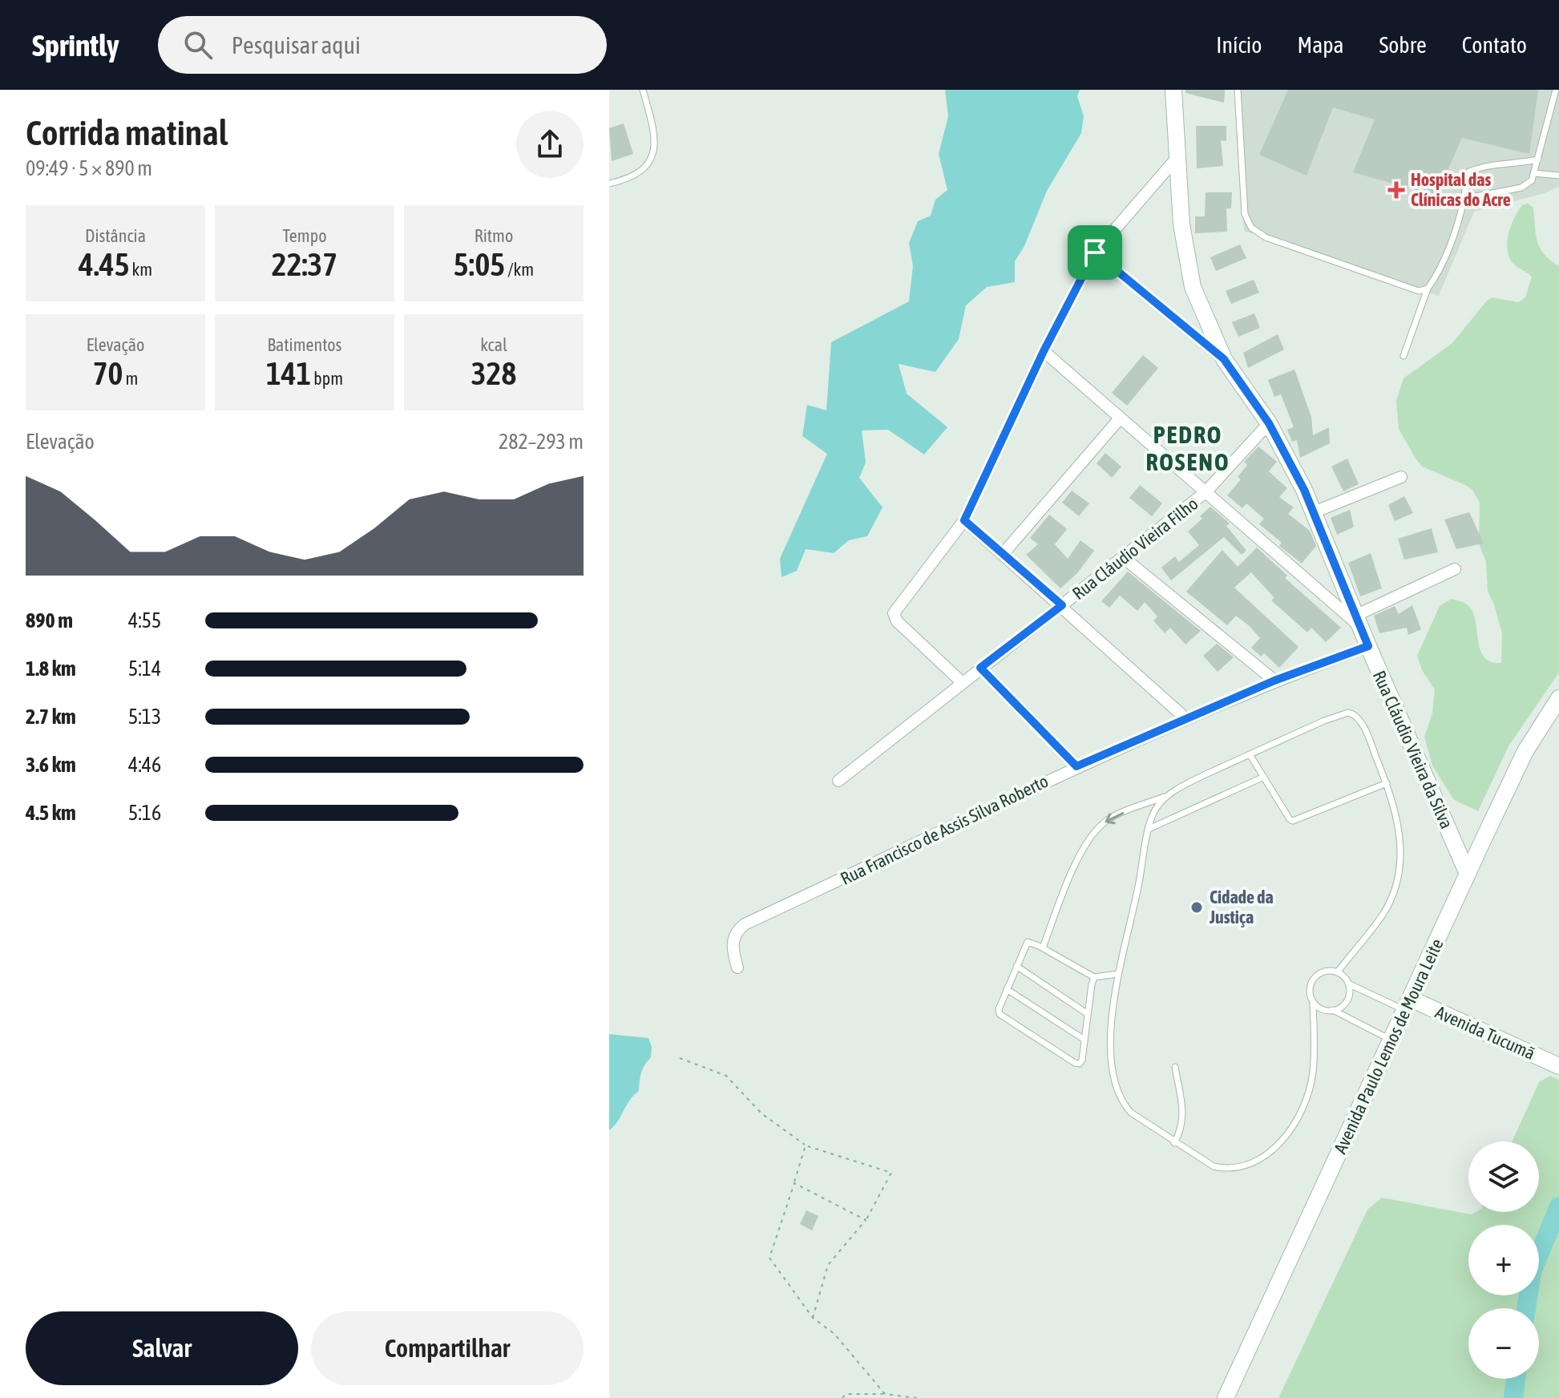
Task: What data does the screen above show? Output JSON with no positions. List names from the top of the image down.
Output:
{
  "streets": {
    "street": [
      "Rua Cláudio Vieira Filho",
      "Rua Cláudio Vieira da Silva",
      "Rua Francisco de Assis Silva Roberto",
      "Avenida Tucumã",
      "Avenida Paulo Lemos de Moura Leite"
    ]
  },
  "crossings": [
    ["Rua Cláudio Vieira Filho", "Rua Cláudio Vieira da Silva"],
    ["Rua Cláudio Vieira da Silva", "Rua Francisco de Assis Silva Roberto"],
    ["Rua Cláudio Vieira da Silva", "Avenida Paulo Lemos de Moura Leite"],
    ["Avenida Tucumã", "Avenida Paulo Lemos de Moura Leite"]
  ],
  "districts": ["PEDRO ROSENO"],
  "places": {
    "health": ["Hospital das Clínicas do Acre"],
    "other": ["Cidade da Justiça"]
  },
  "page": {
    "header": "Sprintly",
    "search": "Pesquisar aqui",
    "nav": [
      "Início",
      "Mapa",
      "Sobre",
      "Contato"
    ],
    "heading": ["Corrida matinal", "09:49 · 5 × 890 m"],
    "stats": [
      ["Distância", "4.45 km"],
      ["Tempo", "22:37"],
      ["Ritmo", "5:05 /km"],
      ["Elevação", "70 m"],
      ["Batimentos", "141 bpm"],
      ["kcal", "328"]
    ],
    "chart": ["Elevação", "282–293 m"],
    "list": [
      {
        "name": "890 m",
        "note": "4:55"
      },
      {
        "name": "1.8 km",
        "note": "5:14"
      },
      {
        "name": "2.7 km",
        "note": "5:13"
      },
      {
        "name": "3.6 km",
        "note": "4:46"
      },
      {
        "name": "4.5 km",
        "note": "5:16"
      }
    ],
    "map_buttons": ["+", "−"],
    "buttons": ["Salvar", "Compartilhar"]
  }
}
